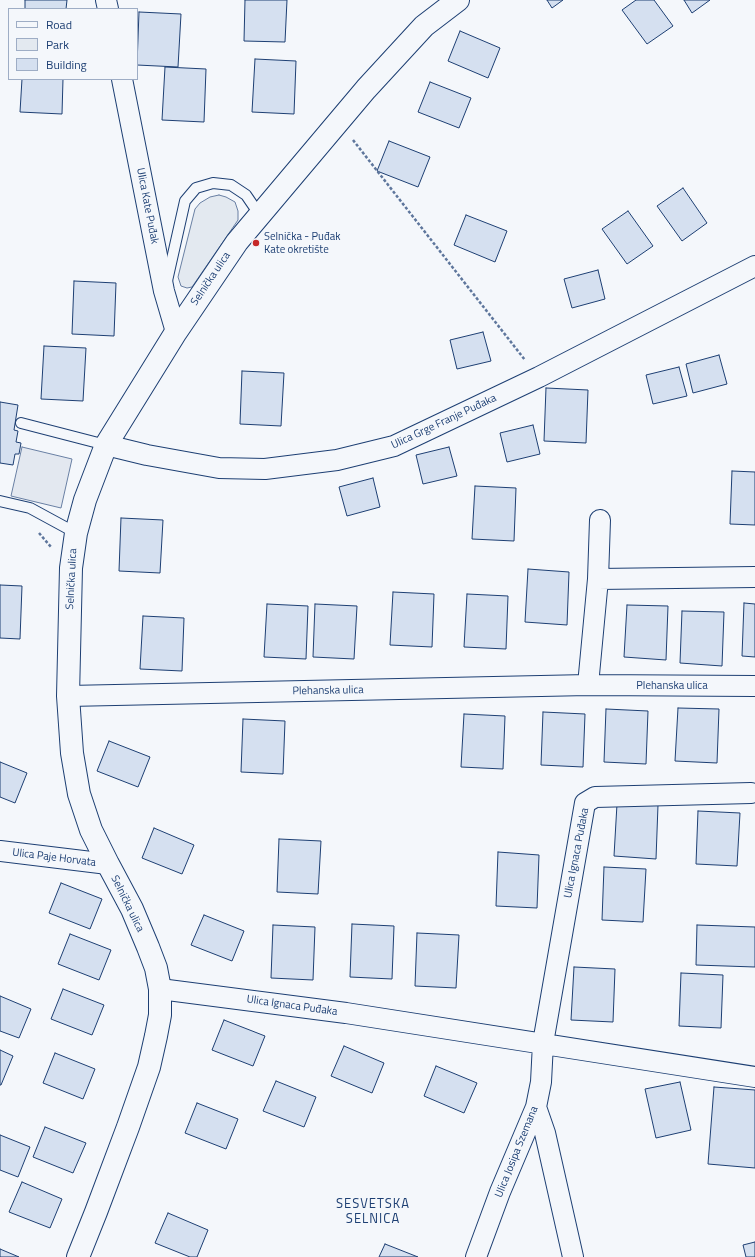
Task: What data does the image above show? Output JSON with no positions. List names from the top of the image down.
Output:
{
  "streets": {
    "street": [
      "Ulica Kate Puđak",
      "Selnička ulica",
      "Ulica Grge Franje Puđaka",
      "Plehanska ulica",
      "Ulica Ignaca Puđaka",
      "Ulica Paje Horvata",
      "Ulica Josipa Szemana"
    ]
  },
  "crossings": [
    ["Ulica Kate Puđak", "Selnička ulica"],
    ["Selnička ulica", "Ulica Grge Franje Puđaka"],
    ["Selnička ulica", "Plehanska ulica"],
    ["Selnička ulica", "Ulica Ignaca Puđaka"],
    ["Selnička ulica", "Ulica Paje Horvata"],
    ["Ulica Ignaca Puđaka", "Ulica Josipa Szemana"]
  ],
  "districts": ["SESVETSKA SELNICA"],
  "places": ["Selnička - Puđak Kate okretište"],
  "legend": ["Road", "Park", "Building"]
}
